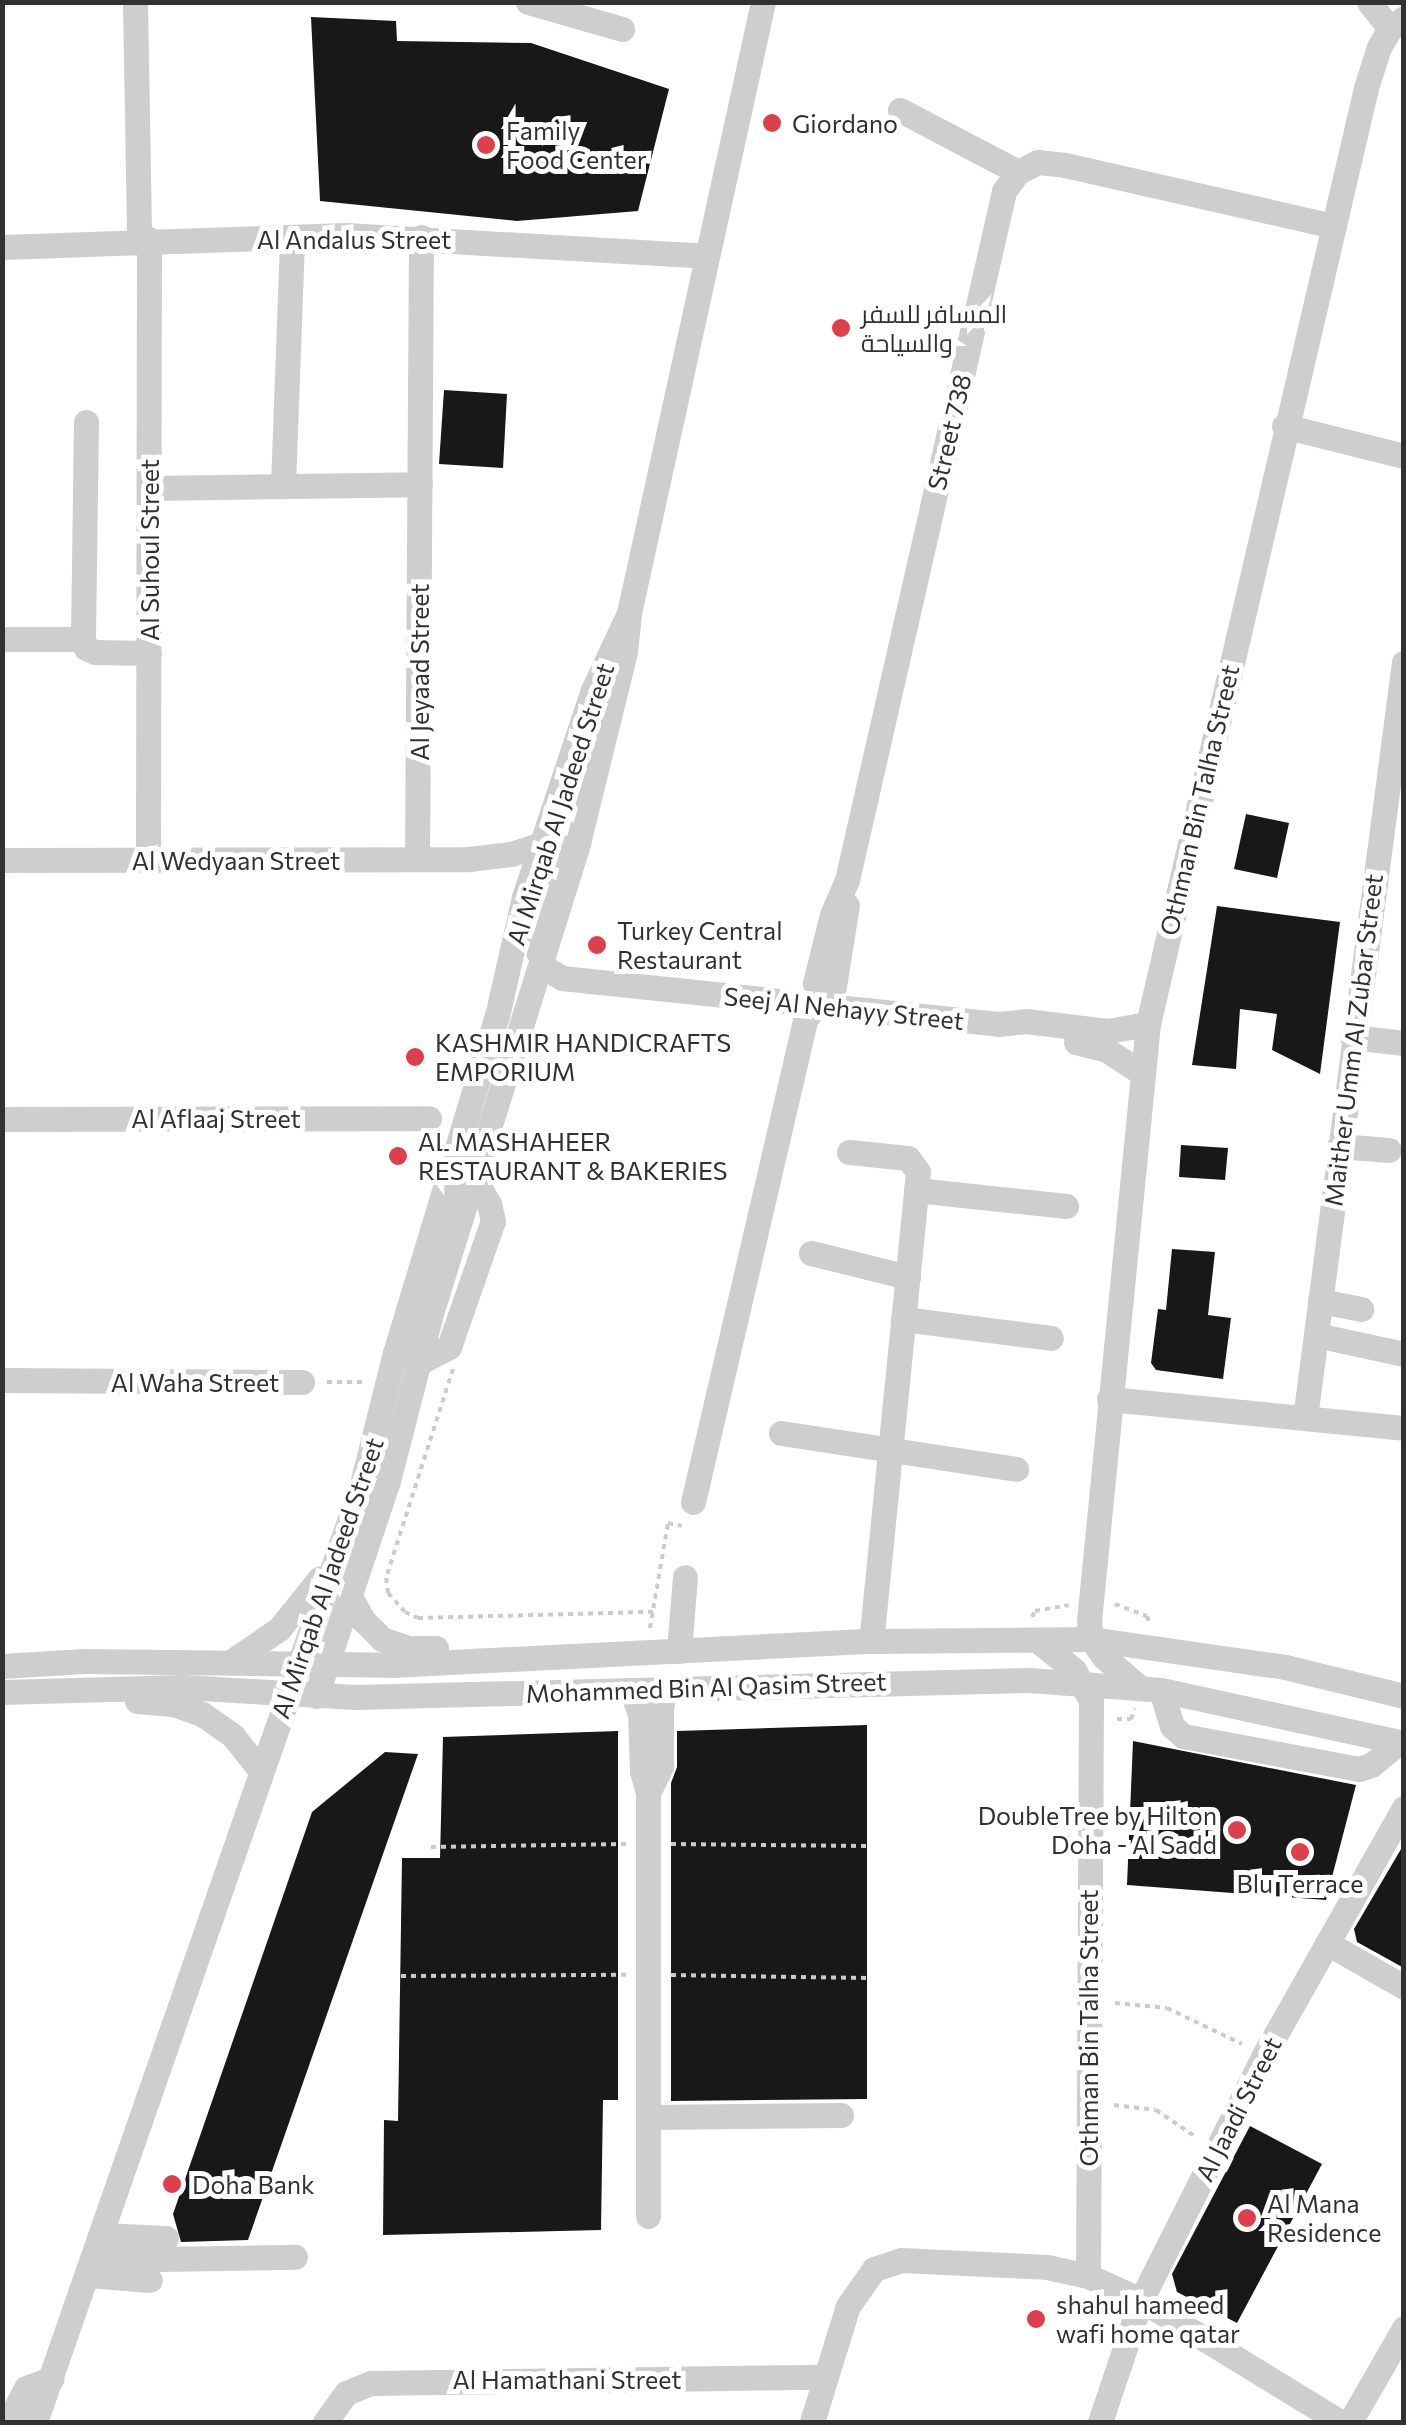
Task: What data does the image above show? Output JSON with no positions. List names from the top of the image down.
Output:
{
  "streets": {
    "street": [
      "Al Andalus Street",
      "Street 738",
      "Al Suhoul Street",
      "Al Jeyaad Street",
      "Othman Bin Talha Street",
      "Al Mirqab Al Jadeed Street",
      "Al Wedyaan Street",
      "Seej Al Nehayy Street",
      "Maither Umm Al Zubar Street",
      "Al Aflaaj Street",
      "Al Waha Street",
      "Mohammed Bin Al Qasim Street",
      "Al Jaadi Street",
      "Al Hamathani Street"
    ]
  },
  "crossings": [
    ["Al Andalus Street", "Al Suhoul Street"],
    ["Al Andalus Street", "Al Jeyaad Street"],
    ["Al Andalus Street", "Al Mirqab Al Jadeed Street"],
    ["Street 738", "Seej Al Nehayy Street"],
    ["Al Suhoul Street", "Al Wedyaan Street"],
    ["Al Jeyaad Street", "Al Wedyaan Street"],
    ["Othman Bin Talha Street", "Seej Al Nehayy Street"],
    ["Othman Bin Talha Street", "Mohammed Bin Al Qasim Street"],
    ["Al Mirqab Al Jadeed Street", "Al Wedyaan Street"],
    ["Al Mirqab Al Jadeed Street", "Seej Al Nehayy Street"],
    ["Al Mirqab Al Jadeed Street", "Al Waha Street"],
    ["Al Mirqab Al Jadeed Street", "Mohammed Bin Al Qasim Street"]
  ],
  "places": [
    "Giordano",
    "Family Food Center",
    "المسافر للسفر والسياحة",
    "Turkey Central Restaurant",
    "KASHMIR HANDICRAFTS EMPORIUM",
    "AL MASHAHEER RESTAURANT & BAKERIES",
    "DoubleTree by Hilton Doha - Al Sadd",
    "Blu Terrace",
    "Doha Bank",
    "Al Mana Residence",
    "shahul hameed wafi home qatar"
  ]
}
